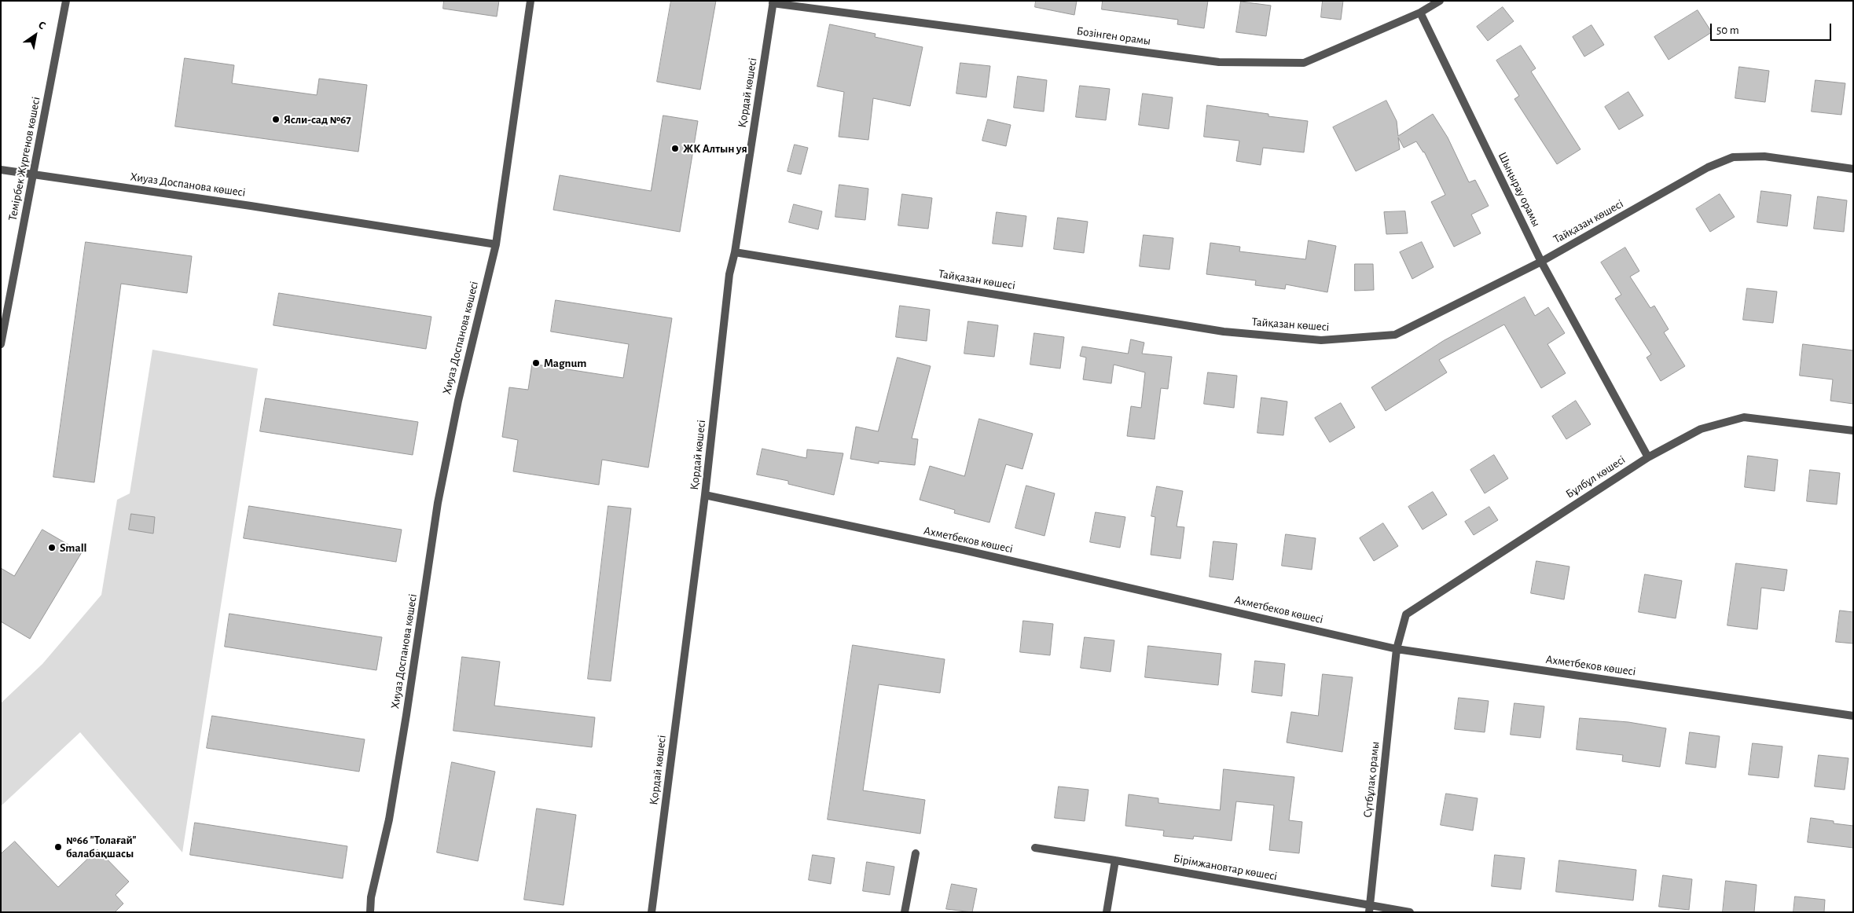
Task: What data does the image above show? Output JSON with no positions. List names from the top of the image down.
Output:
{
  "streets": {
    "street": [
      "Бозінген орамы",
      "Қордай көшесі",
      "Темірбек Жүргенов көшесі",
      "Хиуаз Доспанова көшесі",
      "Шыңырау орамы",
      "Тайқазан көшесі",
      "Бұлбұл көшесі",
      "Ахметбеков көшесі",
      "Cүтбұлақ орамы",
      "Бірімжановтар көшесі"
    ]
  },
  "crossings": [
    ["Бозінген орамы", "Қордай көшесі"],
    ["Бозінген орамы", "Шыңырау орамы"],
    ["Қордай көшесі", "Тайқазан көшесі"],
    ["Қордай көшесі", "Ахметбеков көшесі"],
    ["Темірбек Жүргенов көшесі", "Хиуаз Доспанова көшесі"],
    ["Шыңырау орамы", "Тайқазан көшесі"],
    ["Шыңырау орамы", "Бұлбұл көшесі"],
    ["Бұлбұл көшесі", "Ахметбеков көшесі"],
    ["Бұлбұл көшесі", "Cүтбұлақ орамы"],
    ["Ахметбеков көшесі", "Cүтбұлақ орамы"],
    ["Cүтбұлақ орамы", "Бірімжановтар көшесі"]
  ],
  "places": [
    "Ясли-сад №67",
    "ЖК Алтын уя",
    "Magnum",
    "Small",
    "№66 \"Толағай\" балабақшасы"
  ],
  "scale_bar": "50 m",
  "north": "top right"
}
